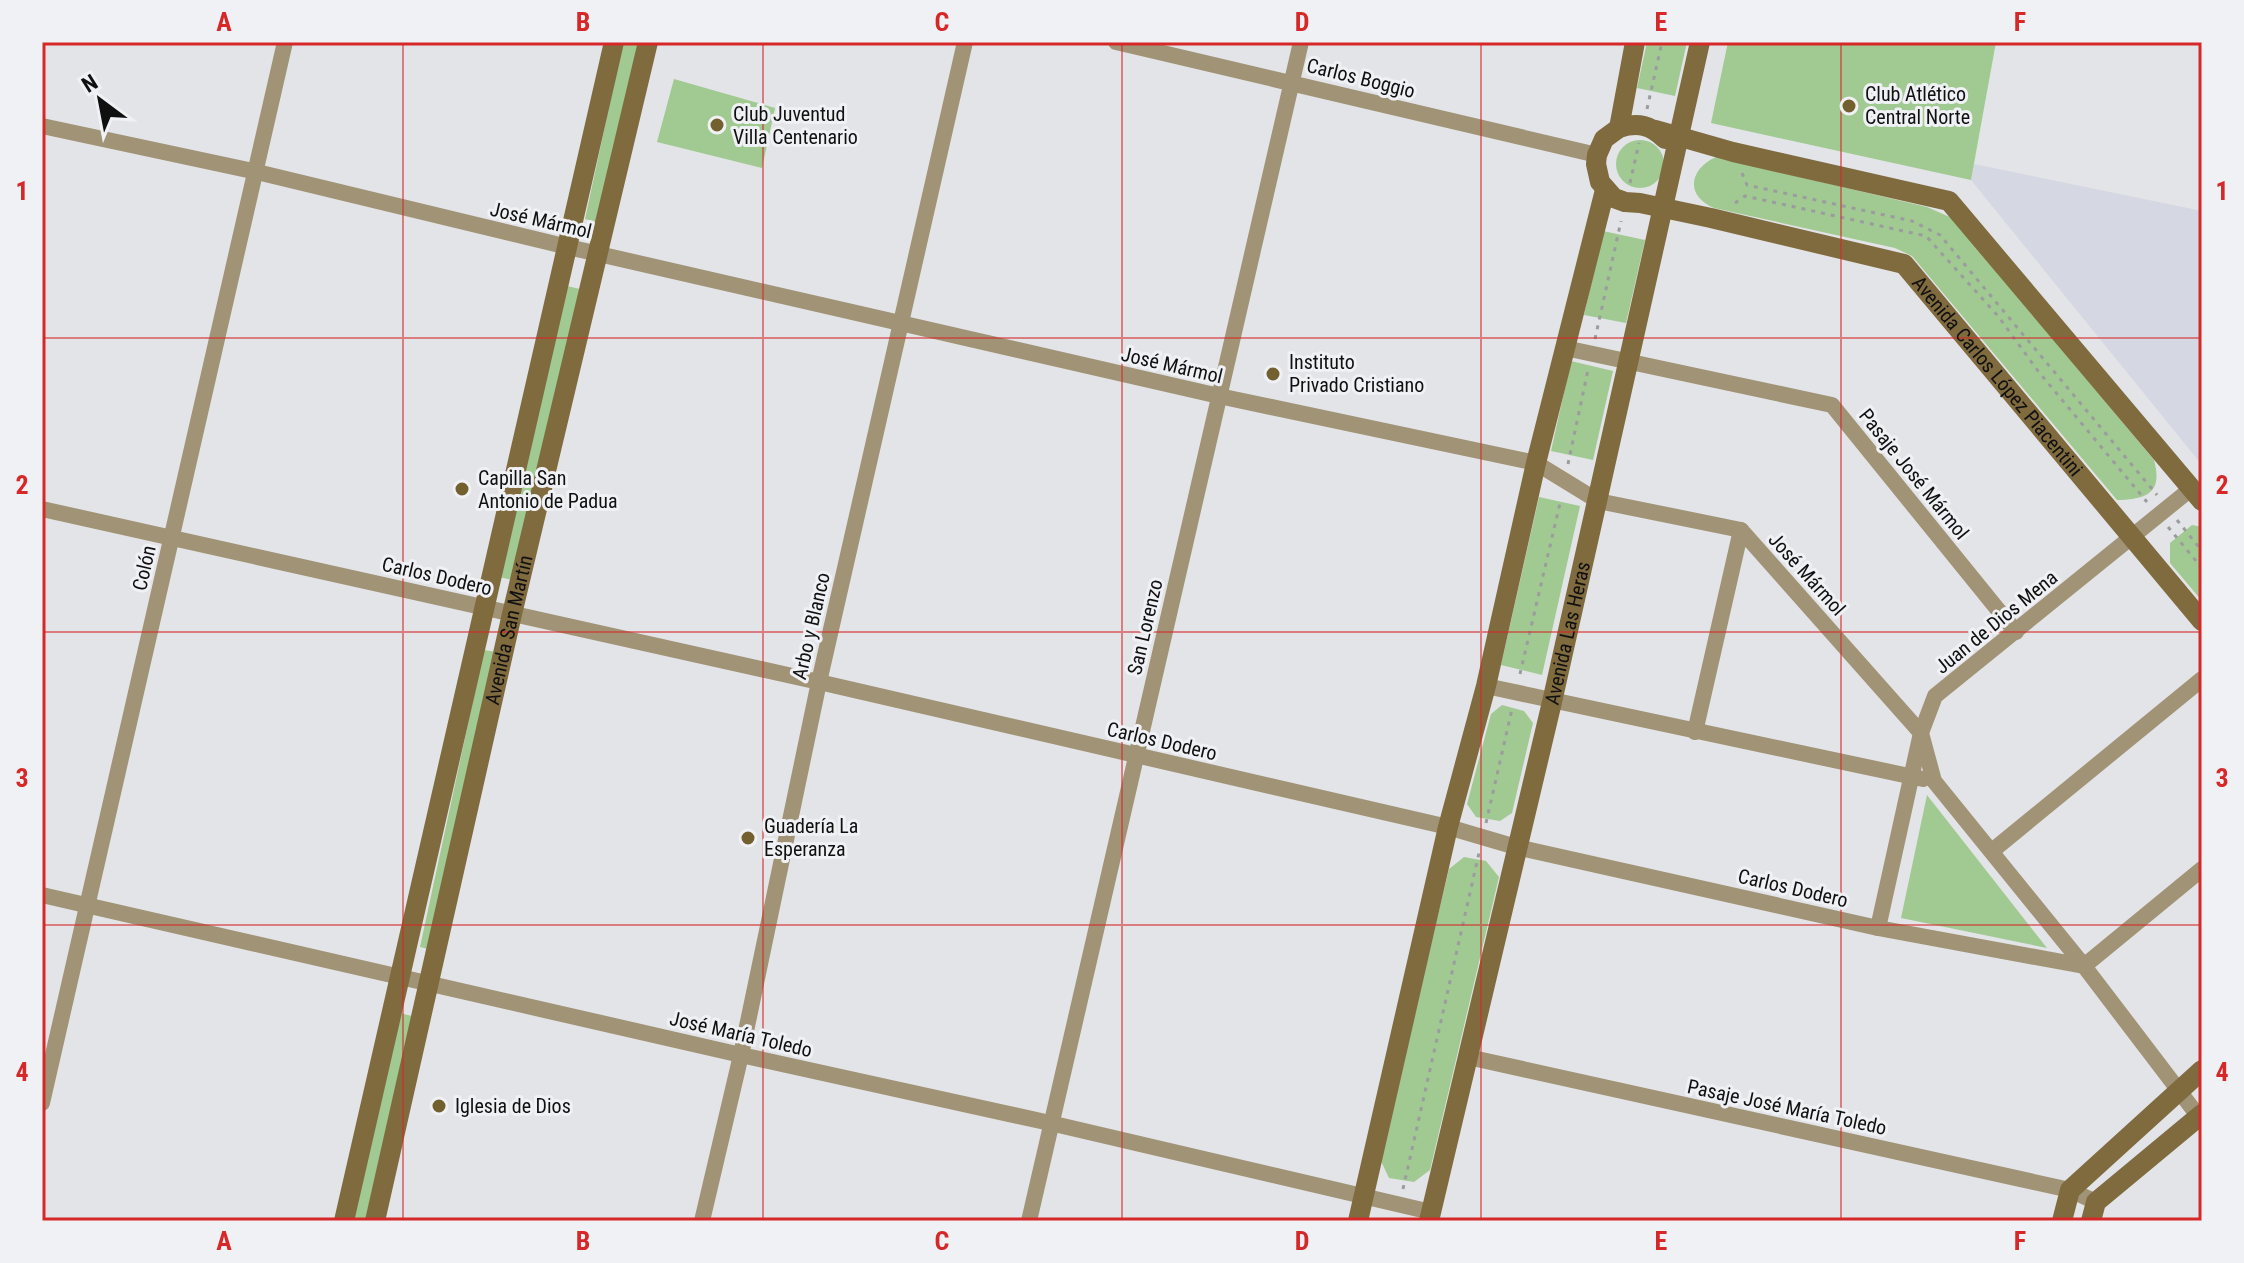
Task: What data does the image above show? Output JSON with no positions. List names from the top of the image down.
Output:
{
  "streets": {
    "main road": ["Avenida Carlos López Piacentini", "Avenida San Martín", "Avenida Las Heras"],
    "street": [
      "Carlos Boggio",
      "José Mármol",
      "Pasaje José Mármol",
      "Colón",
      "Carlos Dodero",
      "Juan de Dios Mena",
      "Arbo y Blanco",
      "San Lorenzo",
      "José María Toledo",
      "Pasaje José María Toledo"
    ]
  },
  "crossings": [
    ["Carlos Boggio", "Avenida Carlos López Piacentini"],
    ["Carlos Boggio", "San Lorenzo"],
    ["José Mármol", "Colón"],
    ["José Mármol", "Carlos Dodero"],
    ["José Mármol", "Juan de Dios Mena"],
    ["José Mármol", "Arbo y Blanco"],
    ["José Mármol", "San Lorenzo"],
    ["José Mármol", "Avenida San Martín"],
    ["José Mármol", "Avenida Las Heras"],
    ["Avenida Carlos López Piacentini", "Juan de Dios Mena"],
    ["Avenida Carlos López Piacentini", "Avenida Las Heras"],
    ["Pasaje José Mármol", "Juan de Dios Mena"],
    ["Pasaje José Mármol", "Avenida Las Heras"],
    ["Colón", "Carlos Dodero"],
    ["Colón", "José María Toledo"],
    ["Carlos Dodero", "Juan de Dios Mena"],
    ["Carlos Dodero", "Arbo y Blanco"],
    ["Carlos Dodero", "San Lorenzo"],
    ["Carlos Dodero", "Avenida San Martín"],
    ["Carlos Dodero", "Avenida Las Heras"],
    ["Arbo y Blanco", "José María Toledo"],
    ["San Lorenzo", "José María Toledo"],
    ["Avenida San Martín", "José María Toledo"],
    ["Avenida Las Heras", "José María Toledo"],
    ["Avenida Las Heras", "Pasaje José María Toledo"]
  ],
  "places": [
    "Club Atlético Central Norte",
    "Club Juventud Villa Centenario",
    "Instituto Privado Cristiano",
    "Capilla San Antonio de Padua",
    "Guadería La Esperanza",
    "Iglesia de Dios"
  ],
  "north": "top left",
  "grid": {
    "columns": [
      "A",
      "B",
      "C",
      "D",
      "E",
      "F"
    ],
    "rows": [
      "1",
      "2",
      "3",
      "4"
    ]
  }
}
